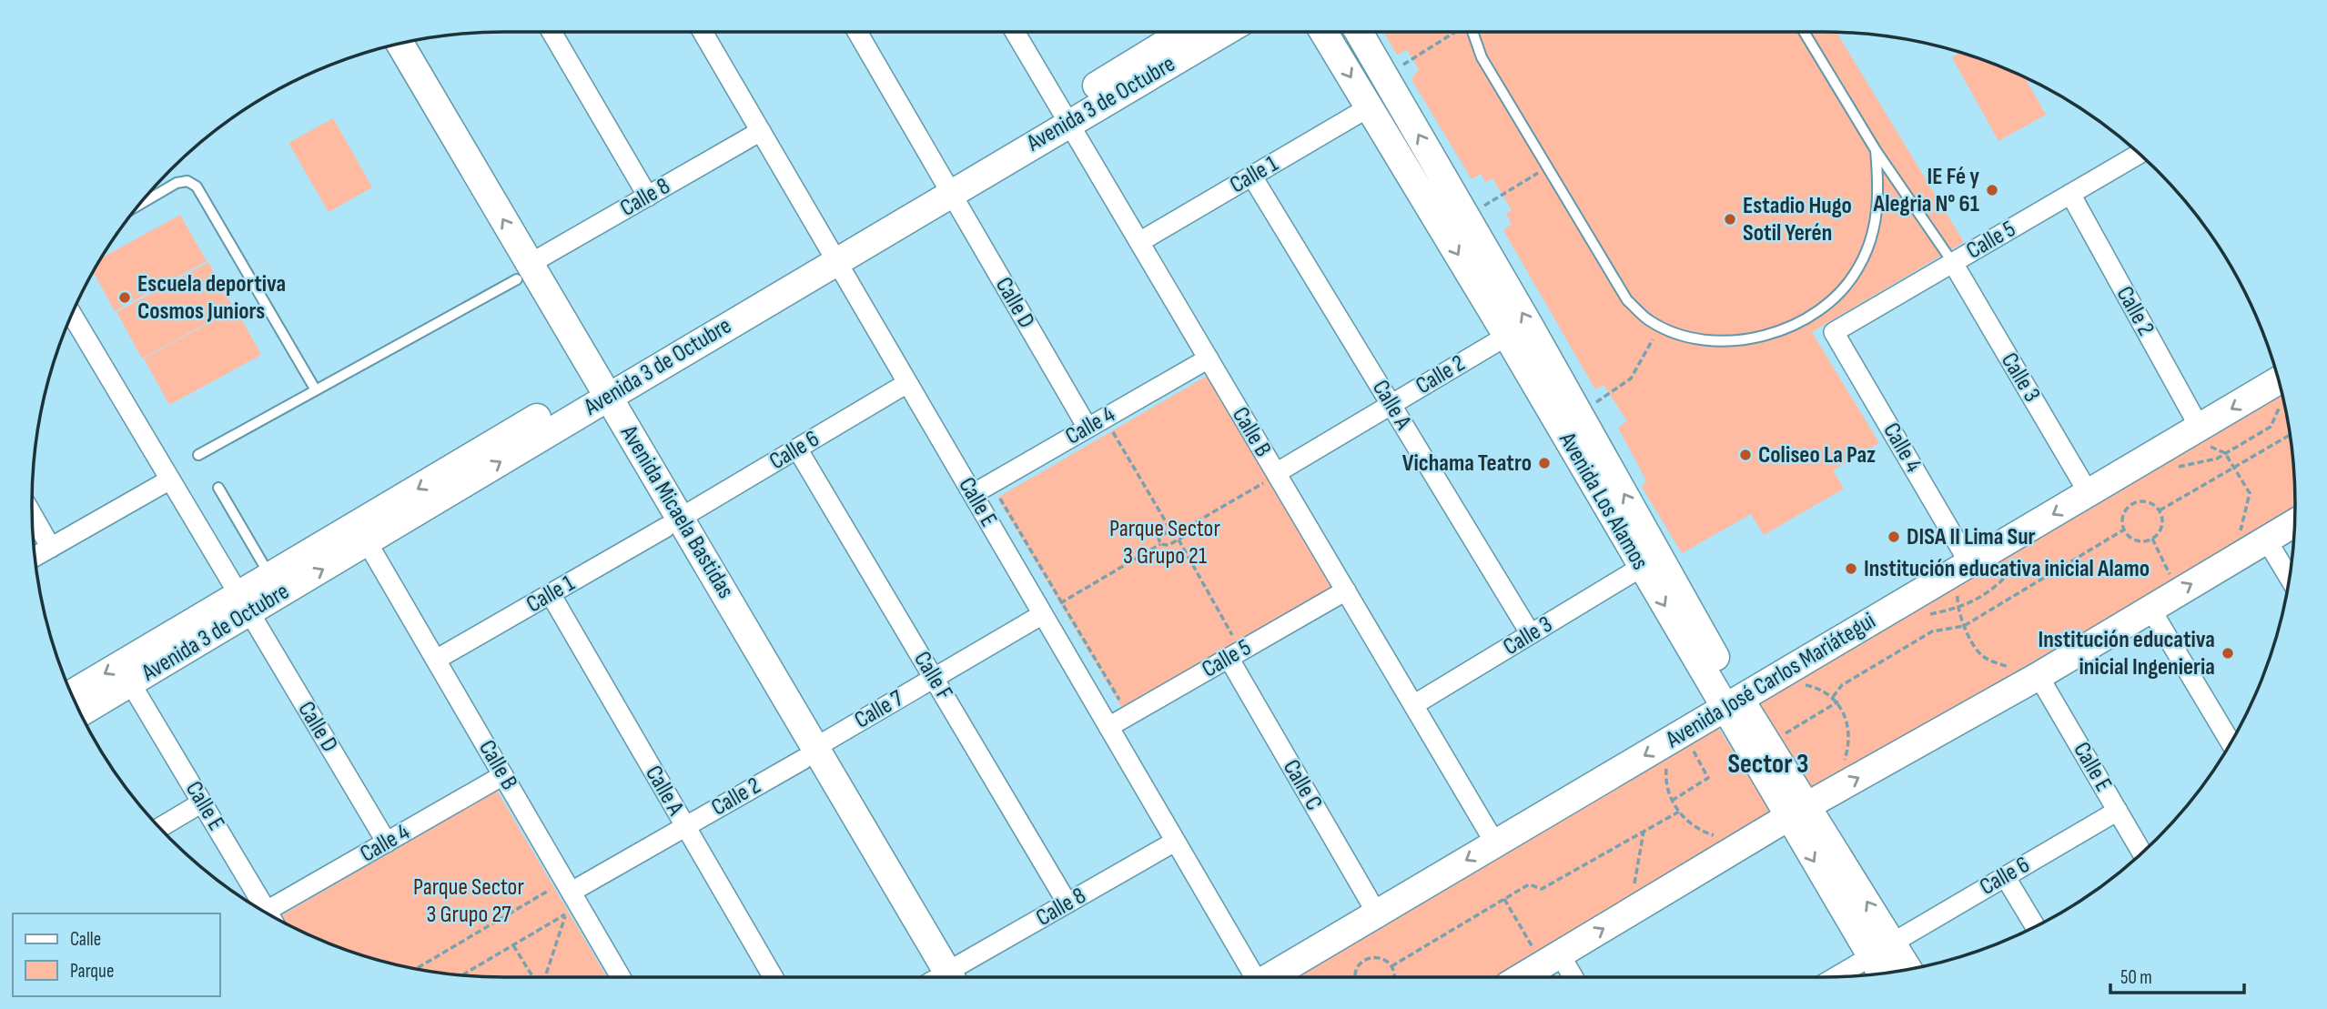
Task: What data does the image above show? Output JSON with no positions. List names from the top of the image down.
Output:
{
  "streets": {
    "street": [
      "Avenida 3 de Octubre",
      "Calle 1",
      "Calle 8",
      "Calle 5",
      "Calle D",
      "Calle 2",
      "Calle 3",
      "Calle A",
      "Calle 4",
      "Calle B",
      "Calle 6",
      "Avenida Los Alamos",
      "Calle E",
      "Avenida Micaela Bastidas",
      "Calle F",
      "Avenida José Carlos Mariátegui",
      "Calle 7",
      "Calle C"
    ]
  },
  "crossings": [
    ["Avenida 3 de Octubre", "Calle D"],
    ["Avenida 3 de Octubre", "Calle B"],
    ["Avenida 3 de Octubre", "Calle E"],
    ["Avenida 3 de Octubre", "Avenida Micaela Bastidas"],
    ["Calle 1", "Calle A"],
    ["Calle 1", "Calle B"],
    ["Calle 1", "Calle 6"],
    ["Calle 1", "Avenida Los Alamos"],
    ["Calle 1", "Avenida Micaela Bastidas"],
    ["Calle 8", "Calle E"],
    ["Calle 8", "Avenida Micaela Bastidas"],
    ["Calle 8", "Calle F"],
    ["Calle 5", "Calle 2"],
    ["Calle 5", "Calle 3"],
    ["Calle 5", "Calle 4"],
    ["Calle 5", "Calle B"],
    ["Calle 5", "Calle E"],
    ["Calle 5", "Calle C"],
    ["Calle D", "Calle 4"],
    ["Calle 2", "Calle A"],
    ["Calle 2", "Calle B"],
    ["Calle 2", "Avenida Los Alamos"],
    ["Calle 2", "Avenida Micaela Bastidas"],
    ["Calle 2", "Avenida José Carlos Mariátegui"],
    ["Calle 2", "Calle 7"],
    ["Calle 3", "Calle A"],
    ["Calle 3", "Calle B"],
    ["Calle 3", "Avenida Los Alamos"],
    ["Calle 3", "Avenida José Carlos Mariátegui"],
    ["Calle 4", "Calle B"],
    ["Calle 4", "Calle E"],
    ["Calle 4", "Avenida José Carlos Mariátegui"],
    ["Calle B", "Avenida José Carlos Mariátegui"],
    ["Calle 6", "Avenida Los Alamos"],
    ["Calle 6", "Calle E"],
    ["Calle 6", "Avenida Micaela Bastidas"],
    ["Calle 6", "Calle F"],
    ["Avenida Los Alamos", "Avenida José Carlos Mariátegui"],
    ["Calle E", "Calle 7"],
    ["Avenida Micaela Bastidas", "Calle 7"],
    ["Calle F", "Calle 7"],
    ["Avenida José Carlos Mariátegui", "Calle C"]
  ],
  "districts": ["Sector 3"],
  "parks": ["Parque Sector 3 Grupo 21", "Parque Sector 3 Grupo 27"],
  "places": [
    "IE Fé y Alegria N° 61",
    "Estadio Hugo Sotil Yerén",
    "Escuela deportiva Cosmos Juniors",
    "Coliseo La Paz",
    "Vichama Teatro",
    "DISA II Lima Sur",
    "Institución educativa inicial Alamo",
    "Institución educativa inicial Ingenieria"
  ],
  "legend": ["Calle", "Parque"],
  "scale_bar": "50 m"
}
